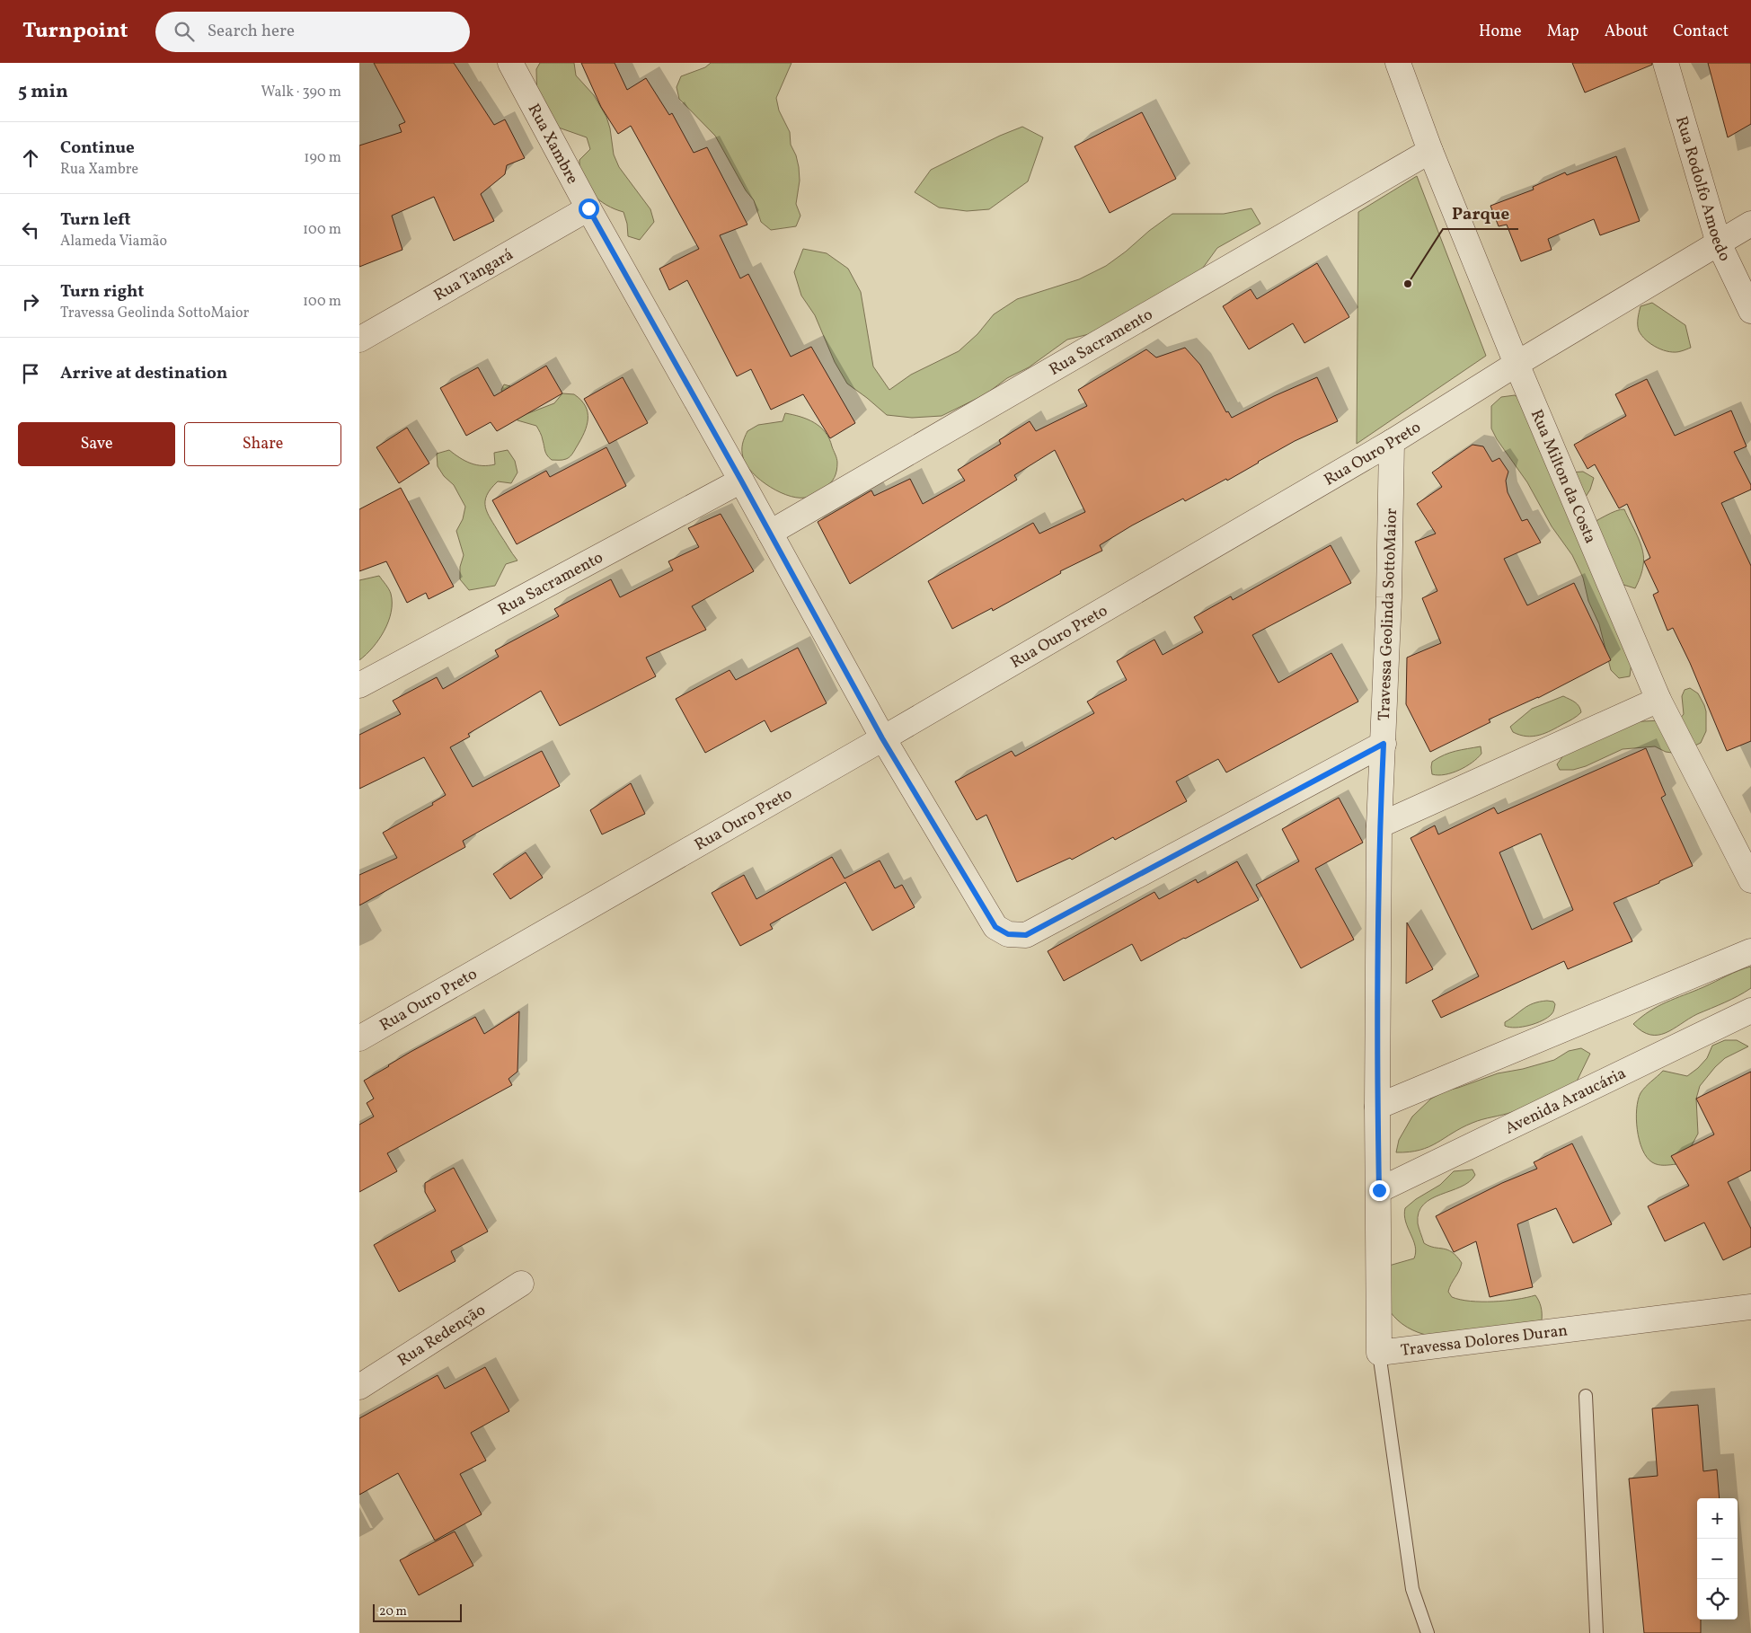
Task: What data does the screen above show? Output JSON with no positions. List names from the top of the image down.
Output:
{
  "streets": {
    "street": [
      "Rua Xambre",
      "Rua Rodolfo Amoedo",
      "Rua Tangará",
      "Rua Sacramento",
      "Rua Ouro Preto",
      "Rua Milton da Costa",
      "Travessa Geolinda SottoMaior",
      "Avenida Araucária",
      "Rua Redenção",
      "Travessa Dolores Duran"
    ]
  },
  "crossings": [
    ["Rua Xambre", "Rua Tangará"],
    ["Rua Xambre", "Rua Sacramento"],
    ["Rua Xambre", "Rua Ouro Preto"],
    ["Rua Xambre", "Travessa Geolinda SottoMaior"],
    ["Rua Rodolfo Amoedo", "Rua Ouro Preto"],
    ["Rua Sacramento", "Rua Milton da Costa"],
    ["Rua Ouro Preto", "Rua Milton da Costa"],
    ["Rua Ouro Preto", "Travessa Geolinda SottoMaior"],
    ["Travessa Geolinda SottoMaior", "Avenida Araucária"],
    ["Travessa Geolinda SottoMaior", "Travessa Dolores Duran"],
    ["Avenida Araucária", "Travessa Dolores Duran"]
  ],
  "places": ["Parque"],
  "scale_bar": "20 m",
  "page": {
    "header": "Turnpoint",
    "search": "Search here",
    "nav": [
      "Home",
      "Map",
      "About",
      "Contact"
    ],
    "heading": ["5 min", "Walk · 390 m"],
    "list": [
      ["Continue", "Rua Xambre", "190 m"],
      ["Turn left", "Alameda Viamão", "100 m"],
      ["Turn right", "Travessa Geolinda SottoMaior", "100 m"],
      "Arrive at destination"
    ],
    "buttons": ["Save", "Share"],
    "map_buttons": ["+", "−"],
    "scale": "20 m"
  }
}
